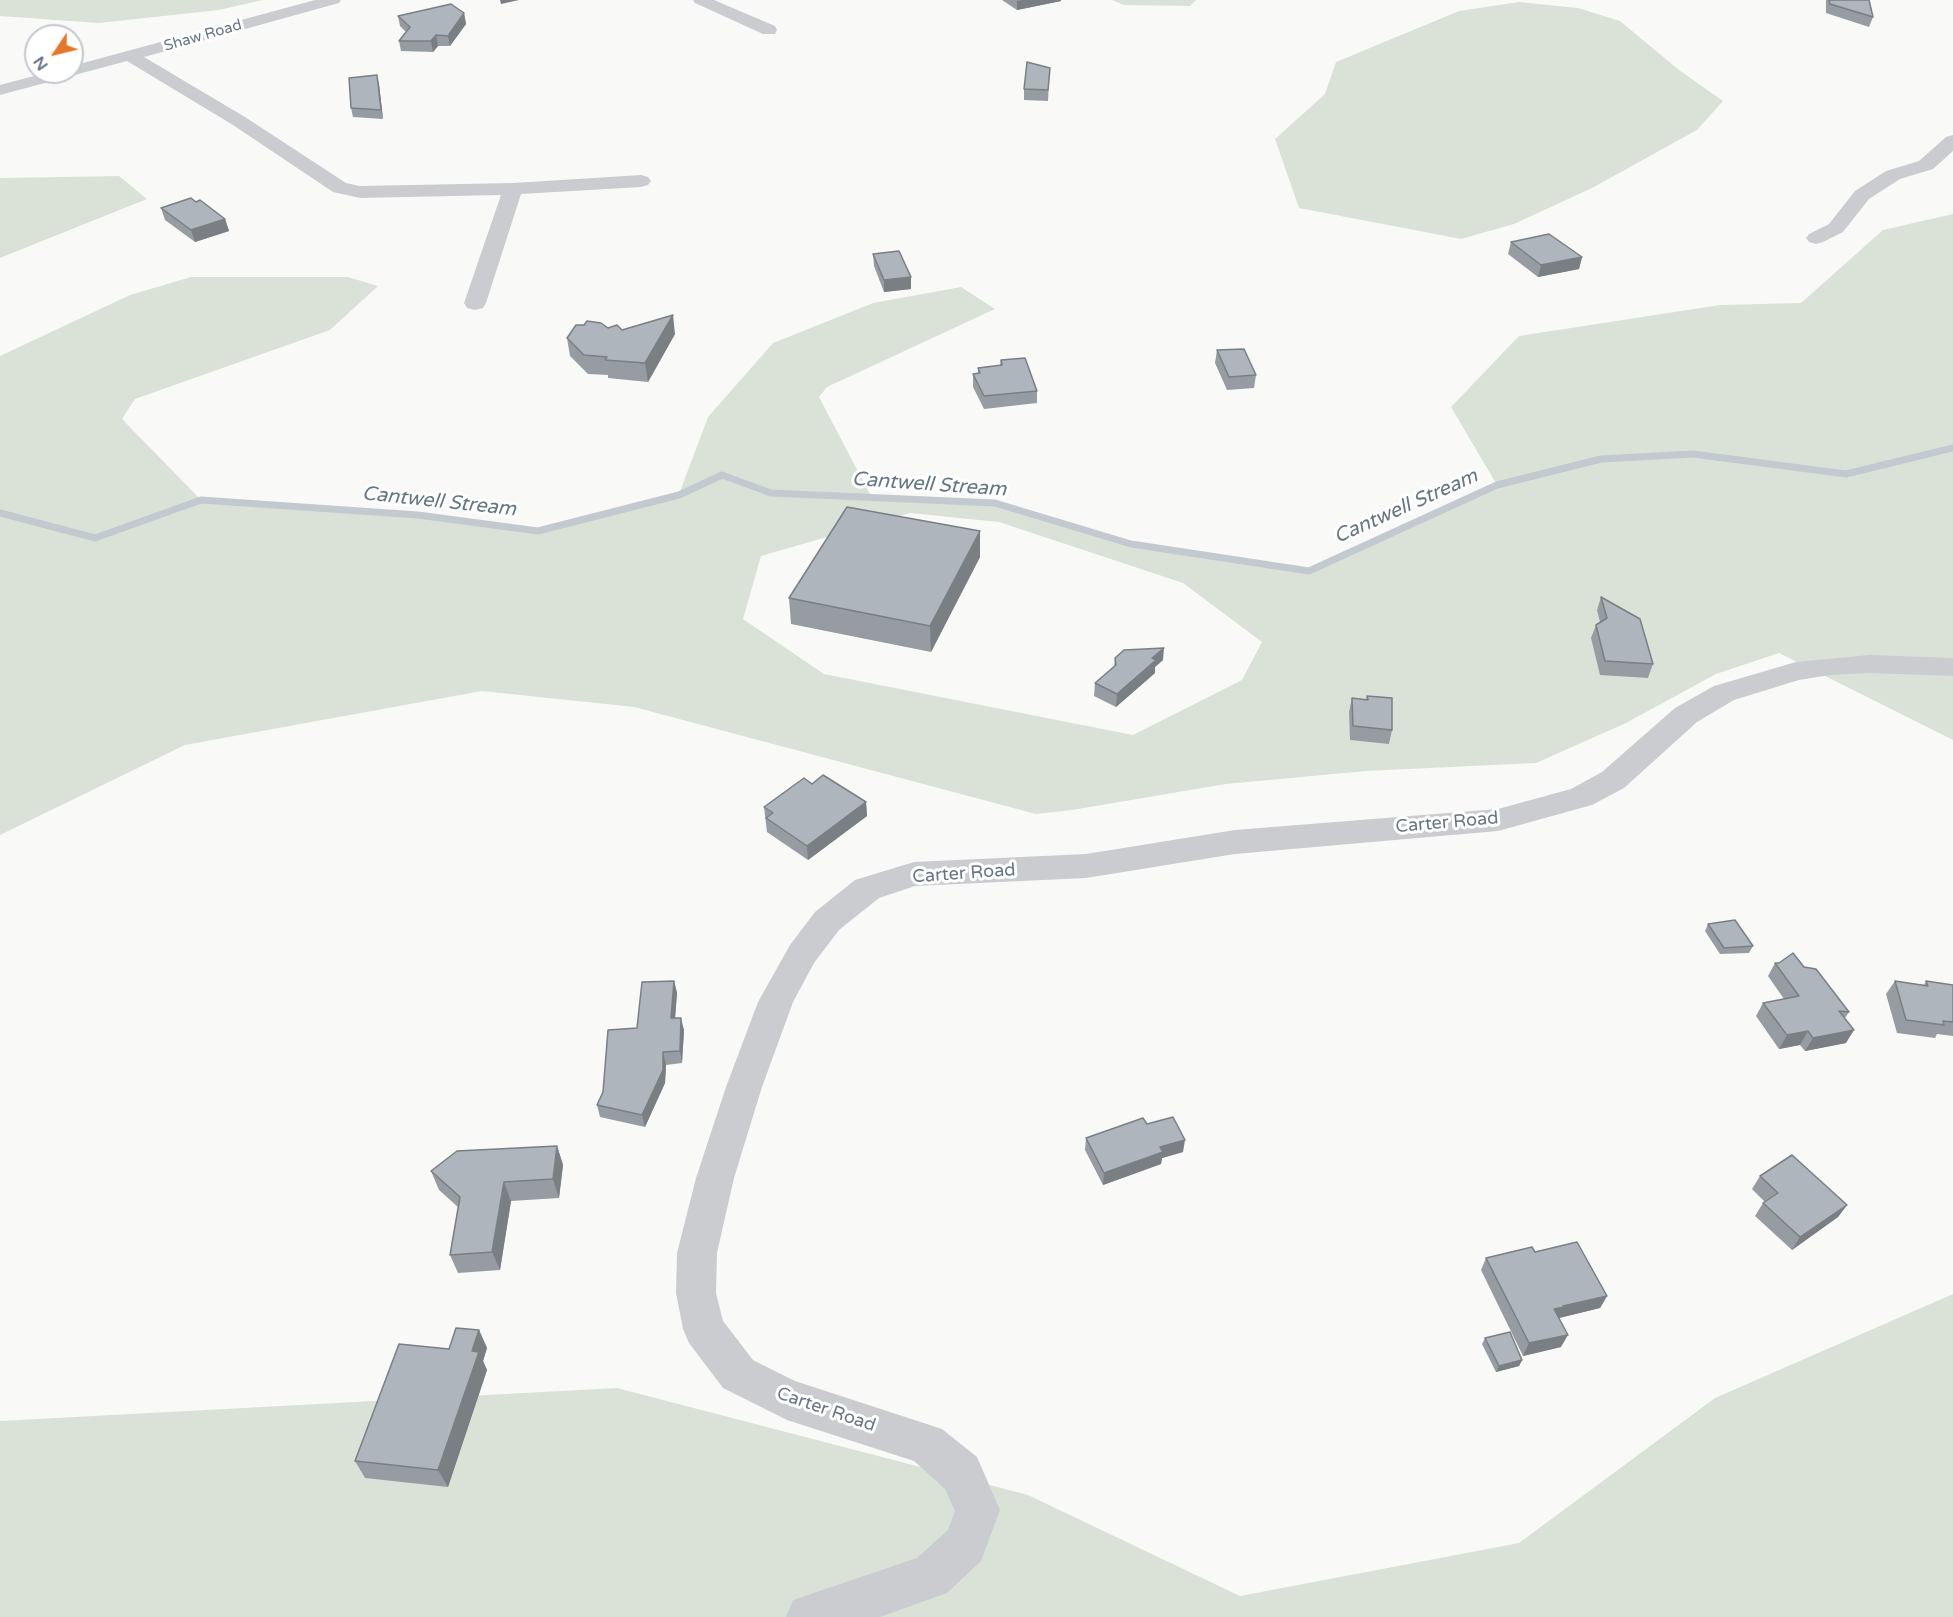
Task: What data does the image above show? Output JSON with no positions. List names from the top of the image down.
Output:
{
  "streets": {
    "street": ["Shaw Road", "Carter Road"]
  },
  "water": ["Cantwell Stream"],
  "north": "bottom left"
}
